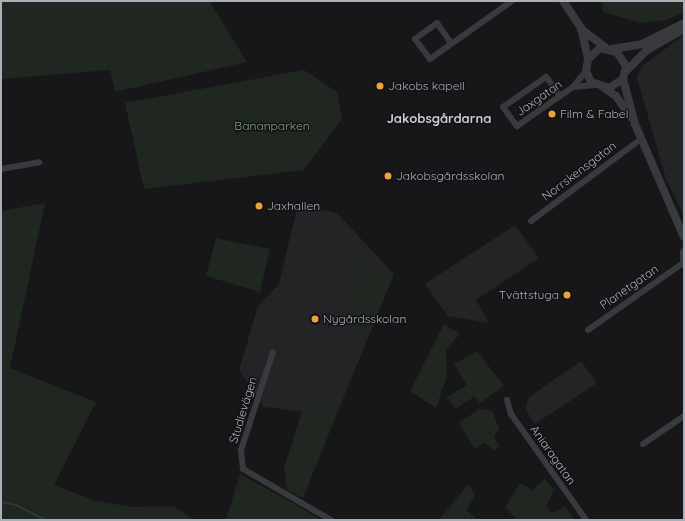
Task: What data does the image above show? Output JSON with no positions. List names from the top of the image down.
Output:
{
  "streets": {
    "street": [
      "Jaxgatan",
      "Norrskensgatan",
      "Planetgatan",
      "Studievägen",
      "Aniaragatan"
    ]
  },
  "districts": ["Jakobsgårdarna"],
  "parks": ["Bananparken"],
  "places": [
    "Jakobs kapell",
    "Film & Fabel",
    "Jakobsgårdsskolan",
    "Jaxhallen",
    "Tvättstuga",
    "Nygårdsskolan"
  ]
}
